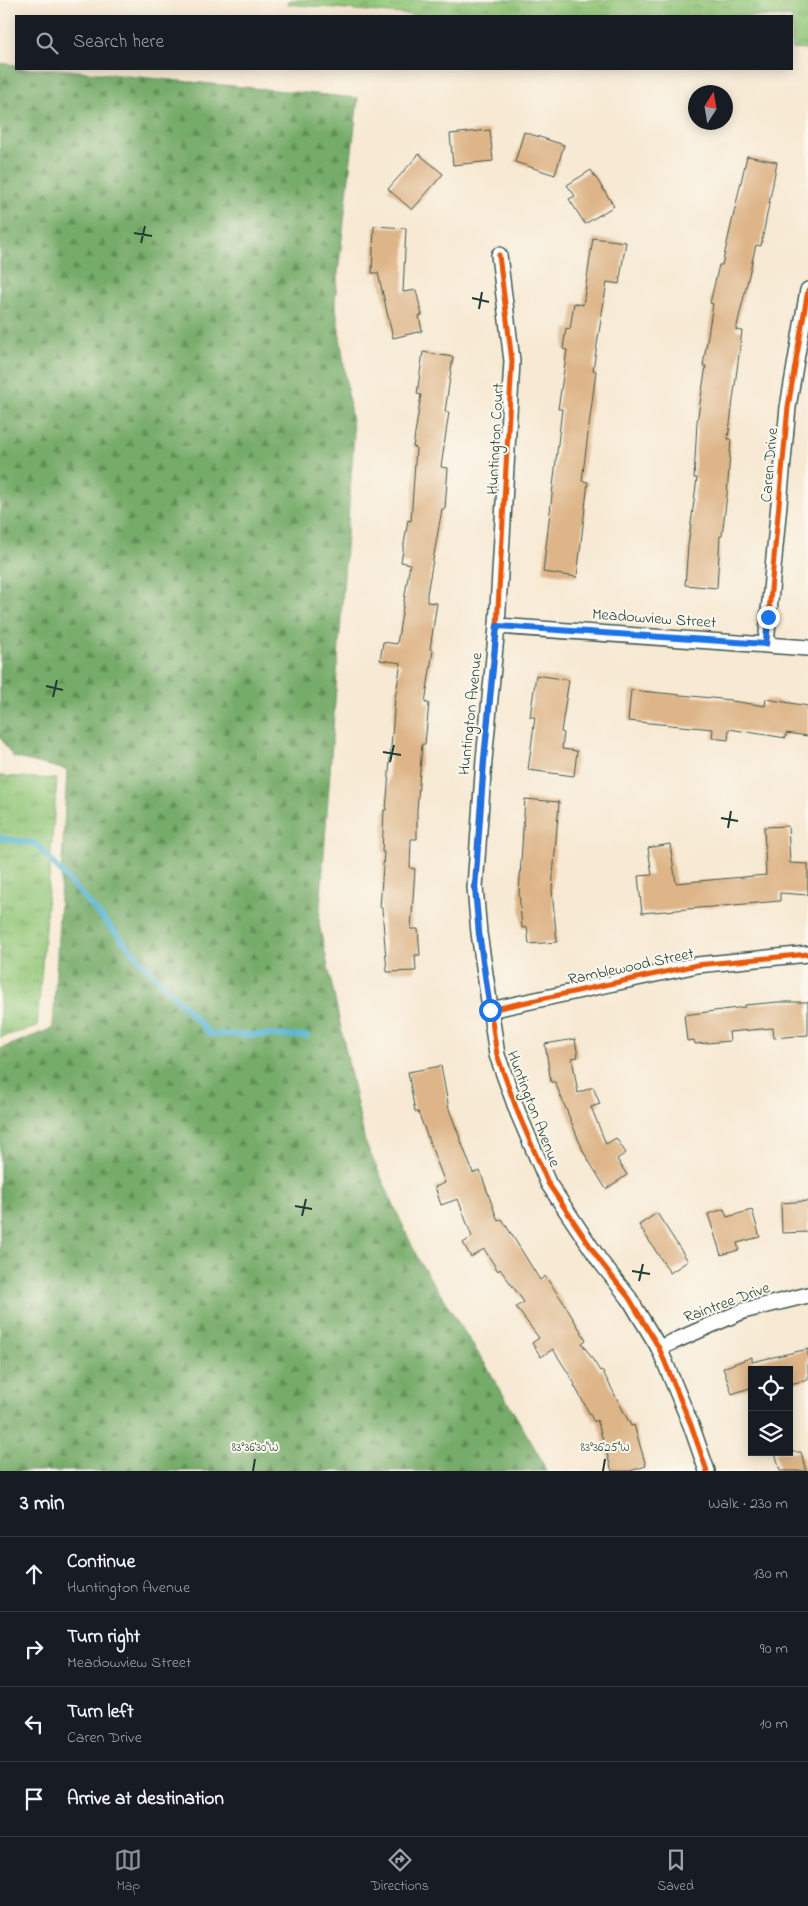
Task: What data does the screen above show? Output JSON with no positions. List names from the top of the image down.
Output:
{
  "streets": {
    "street": [
      "Huntington Court",
      "Caren Drive",
      "Meadowview Street",
      "Huntington Avenue",
      "Ramblewood Street",
      "Raintree Drive"
    ]
  },
  "crossings": [
    ["Huntington Court", "Meadowview Street"],
    ["Huntington Court", "Huntington Avenue"],
    ["Caren Drive", "Meadowview Street"],
    ["Meadowview Street", "Huntington Avenue"],
    ["Huntington Avenue", "Ramblewood Street"],
    ["Huntington Avenue", "Raintree Drive"]
  ],
  "north": "top",
  "page": {
    "search": "Search here",
    "heading": ["3 min", "Walk · 230 m"],
    "list": [
      ["Continue", "Huntington Avenue", "130 m"],
      ["Turn right", "Meadowview Street", "90 m"],
      ["Turn left", "Caren Drive", "10 m"],
      "Arrive at destination"
    ],
    "nav": ["Map", "Directions", "Saved"]
  },
  "coordinates": ["83°36'30\"W", "83°36'25\"W"]
}
